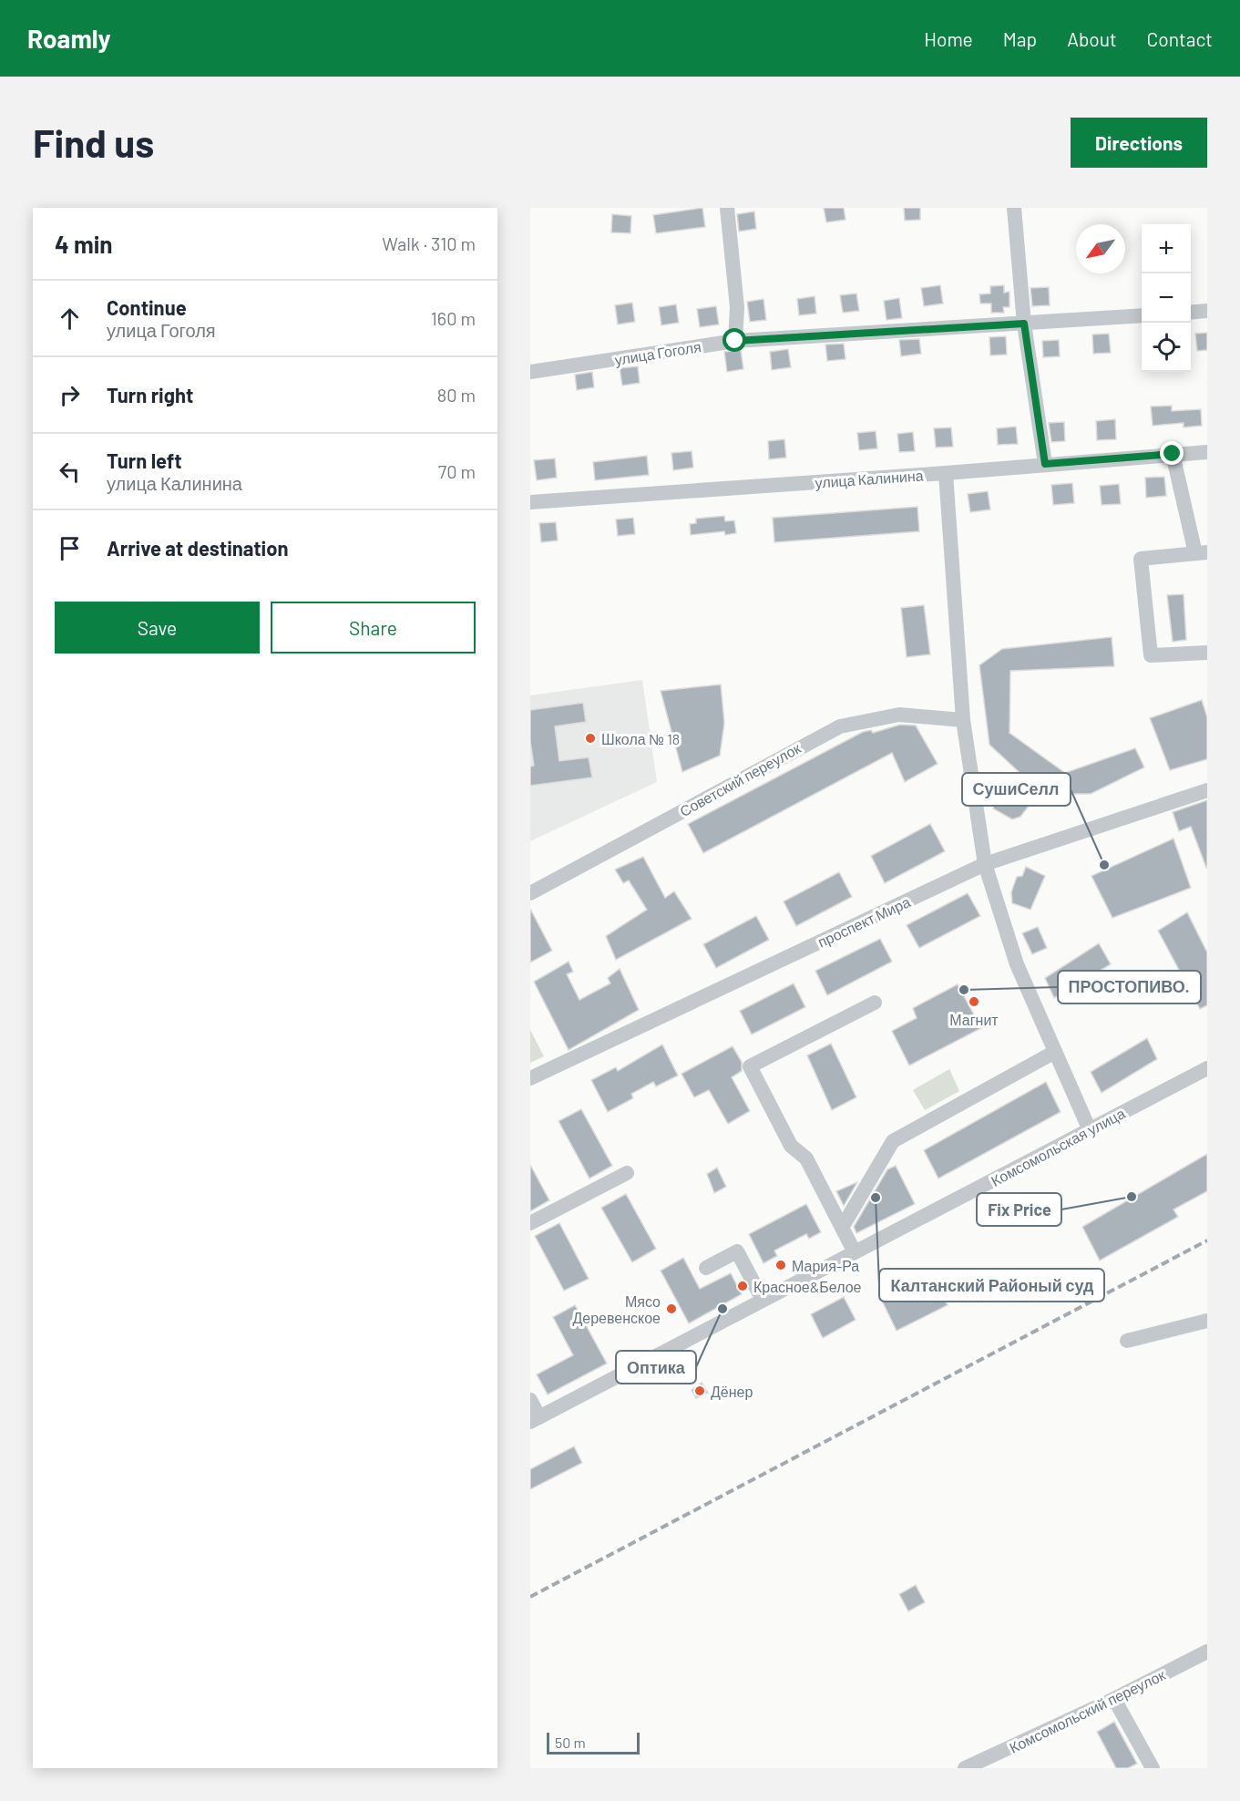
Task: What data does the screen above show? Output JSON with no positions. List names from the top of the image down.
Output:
{
  "streets": {
    "street": [
      "улица Гоголя",
      "улица Калинина",
      "Советский переулок",
      "проспект Мира",
      "Комсомольская улица",
      "Комсомольский переулок"
    ]
  },
  "places": [
    "Школа № 18",
    "СушиСелл",
    "ПРОСТОПИВО.",
    "Магнит",
    "Fix Price",
    "Калтанский Районый суд",
    "Мария-Ра",
    "Красное&Белое",
    "Мясо Деревенское",
    "Оптика",
    "Дёнер"
  ],
  "scale_bar": "50 m",
  "north": "bottom left",
  "page": {
    "header": "Roamly",
    "nav": [
      "Home",
      "Map",
      "About",
      "Contact"
    ],
    "buttons": [
      "Directions",
      ["Save", "Share"]
    ],
    "title": "Find us",
    "heading": ["4 min", "Walk · 310 m"],
    "map_buttons": ["+", "−"],
    "list": [
      ["Continue", "улица Гоголя", "160 m"],
      ["Turn right", "80 m"],
      ["Turn left", "улица Калинина", "70 m"],
      "Arrive at destination"
    ],
    "scale": "50 m"
  }
}
